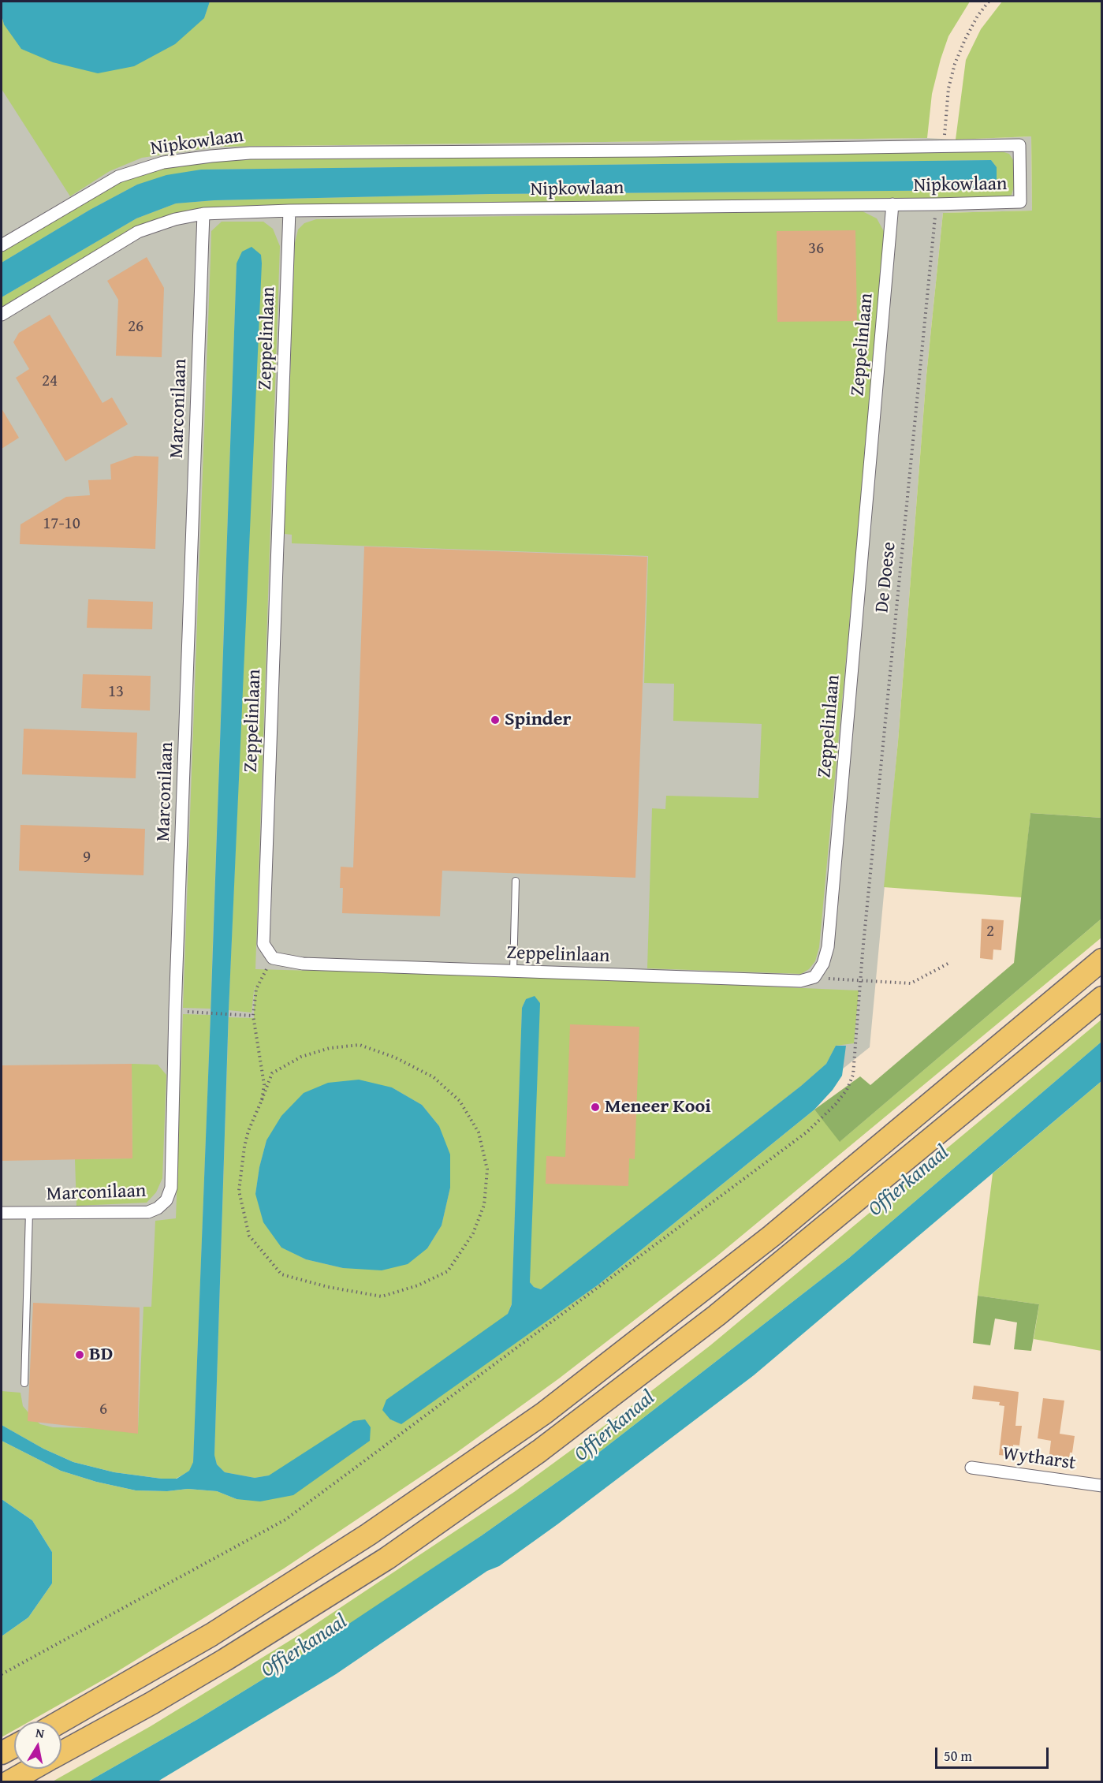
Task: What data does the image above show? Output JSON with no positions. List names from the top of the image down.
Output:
{
  "streets": {
    "street": [
      "Nipkowlaan",
      "Zeppelinlaan",
      "Marconilaan",
      "Wytharst"
    ],
    "path": ["De Doese"]
  },
  "crossings": [
    ["Nipkowlaan", "Zeppelinlaan"],
    ["Nipkowlaan", "Marconilaan"],
    ["Nipkowlaan", "De Doese"]
  ],
  "water": ["Offierkanaal"],
  "places": ["Spinder", "Meneer Kooi", "BD"],
  "house_numbers": [
    "36",
    "26",
    "24",
    "17-10",
    "13",
    "9",
    "2",
    "6"
  ],
  "scale_bar": "50 m",
  "north": "top"
}
